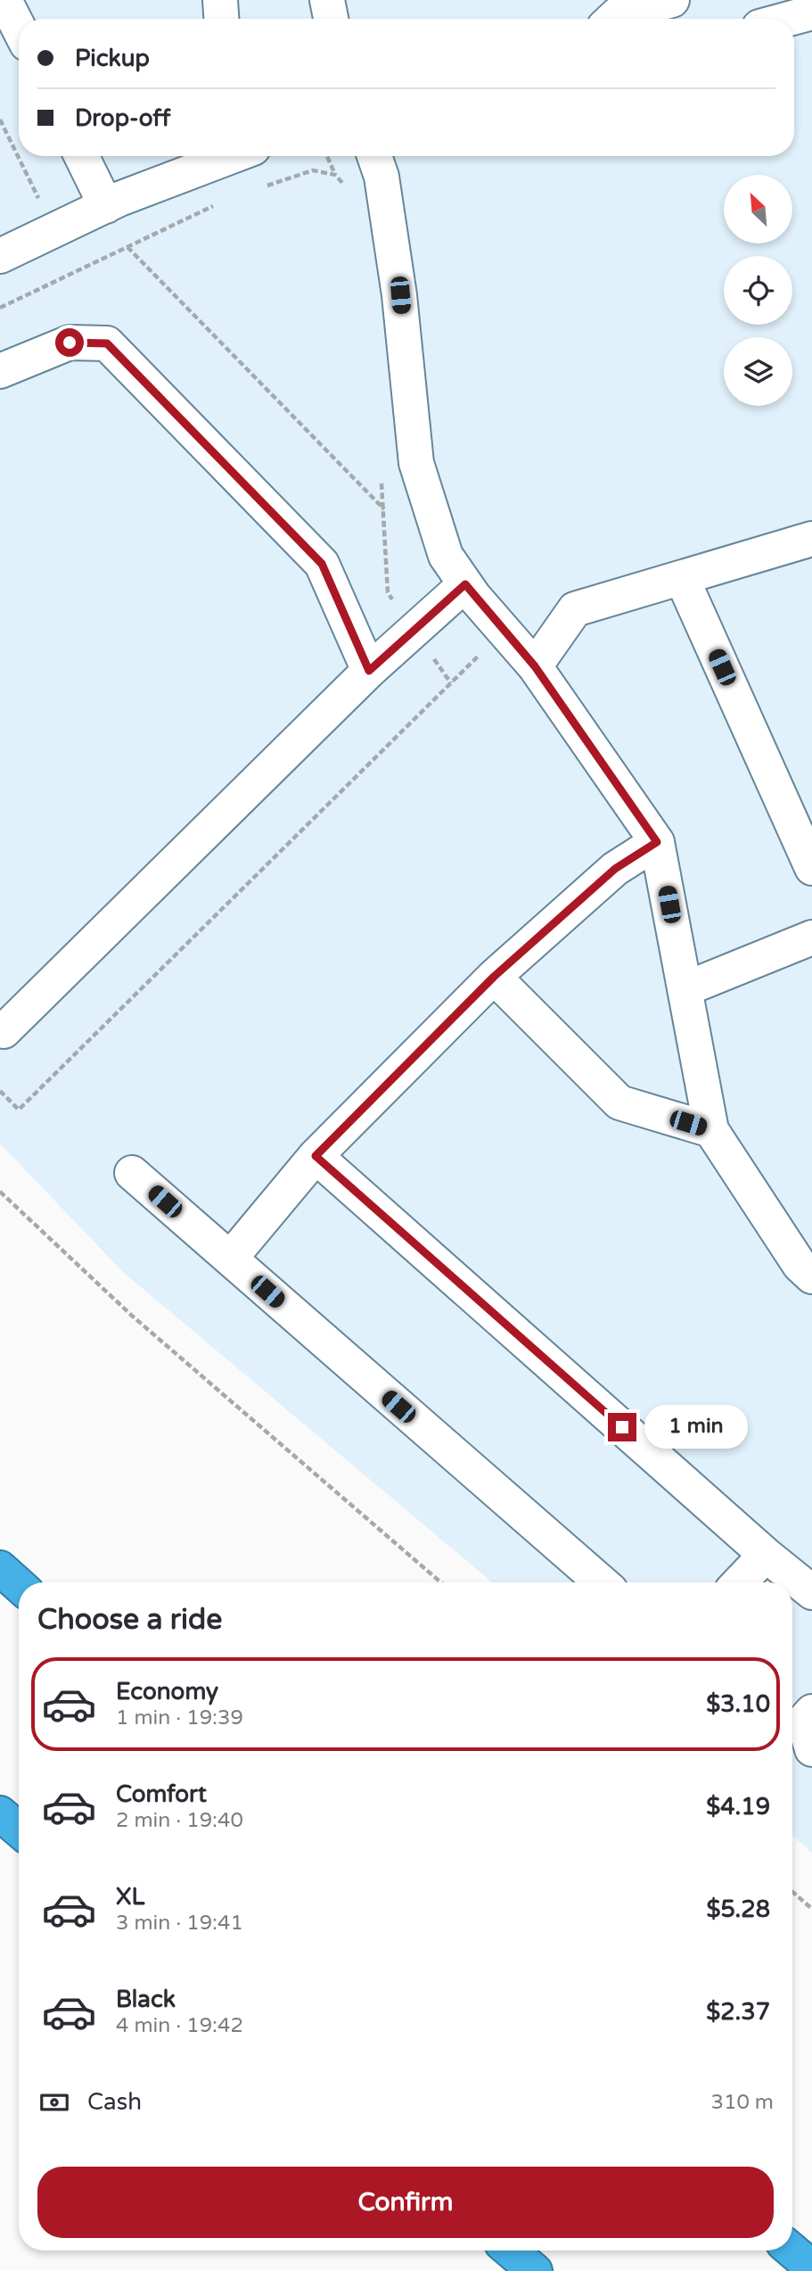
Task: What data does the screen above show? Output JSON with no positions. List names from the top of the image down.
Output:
{
  "north": "top left",
  "page": {
    "banner": ["Pickup", "Drop-off"],
    "bubble": "1 min",
    "heading": "Choose a ride",
    "list": [
      {
        "name": "Economy",
        "note": "1 min · 19:39",
        "value": "$3.10"
      },
      {
        "name": "Comfort",
        "note": "2 min · 19:40",
        "value": "$4.19"
      },
      {
        "name": "XL",
        "note": "3 min · 19:41",
        "value": "$5.28"
      },
      {
        "name": "Black",
        "note": "4 min · 19:42",
        "value": "$2.37"
      }
    ],
    "pay": ["Cash", "310 m"],
    "buttons": "Confirm"
  }
}
